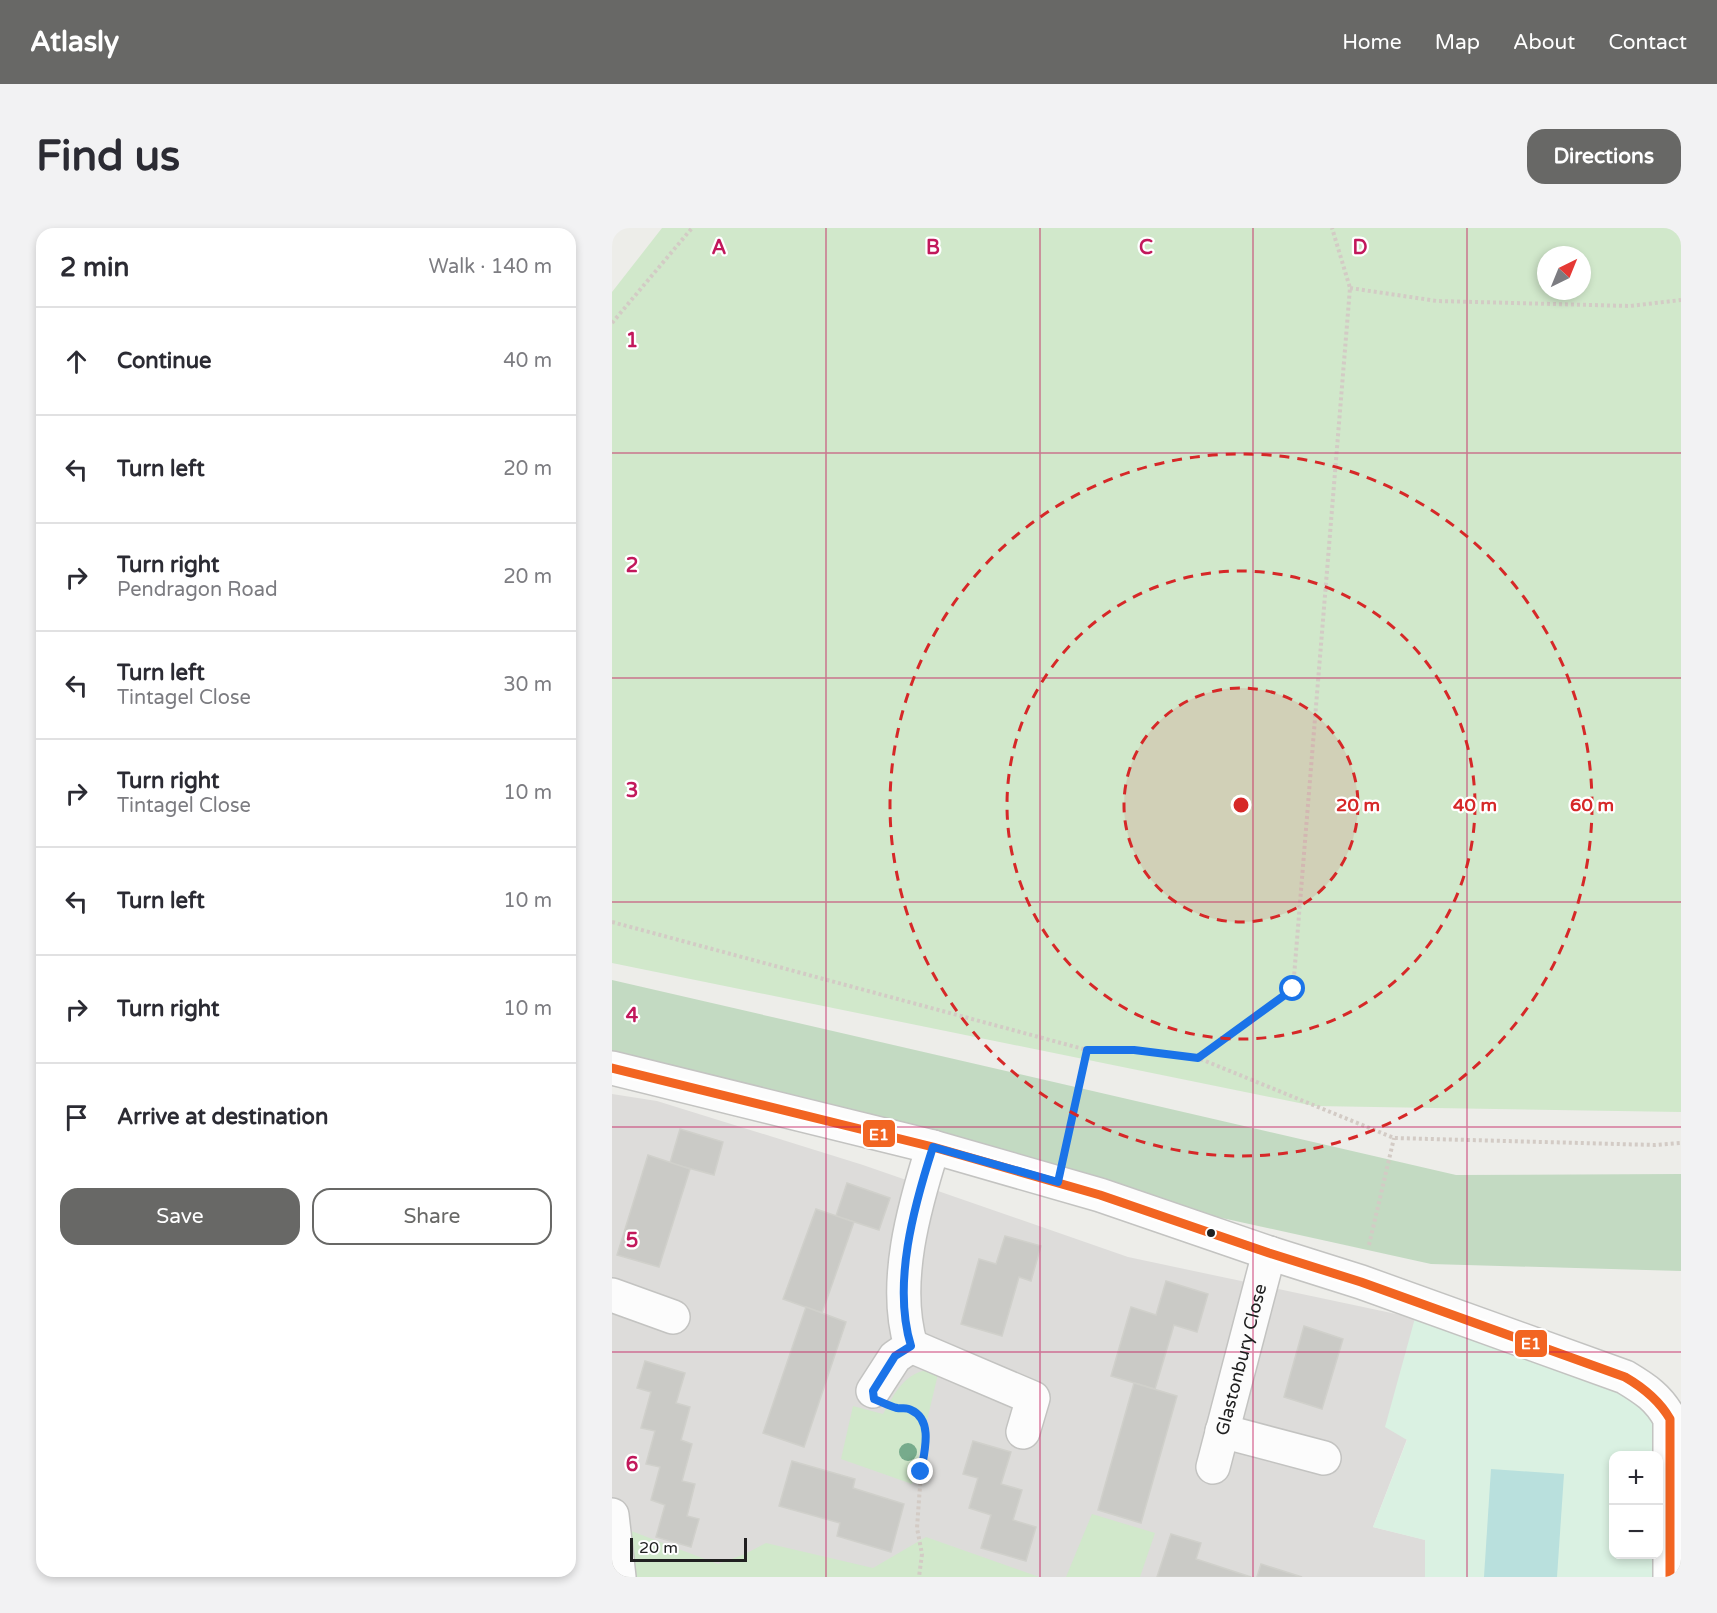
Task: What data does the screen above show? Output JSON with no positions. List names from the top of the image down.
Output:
{
  "streets": {
    "street": ["Glastonbury Close"]
  },
  "lines": ["transit line E1"],
  "scale_bar": "20 m",
  "north": "top right",
  "page": {
    "header": "Atlasly",
    "nav": [
      "Home",
      "Map",
      "About",
      "Contact"
    ],
    "buttons": [
      "Directions",
      ["Save", "Share"]
    ],
    "title": "Find us",
    "heading": ["2 min", "Walk · 140 m"],
    "list": [
      ["Continue", "40 m"],
      ["Turn left", "20 m"],
      ["Turn right", "Pendragon Road", "20 m"],
      ["Turn left", "Tintagel Close", "30 m"],
      ["Turn right", "Tintagel Close", "10 m"],
      ["Turn left", "10 m"],
      ["Turn right", "10 m"],
      "Arrive at destination"
    ],
    "map_buttons": ["+", "−"],
    "scale": "20 m"
  },
  "grid": {
    "columns": [
      "A",
      "B",
      "C",
      "D"
    ],
    "rows": [
      "1",
      "2",
      "3",
      "4",
      "5",
      "6"
    ]
  },
  "rings": ["20 m", "40 m", "60 m"]
}
